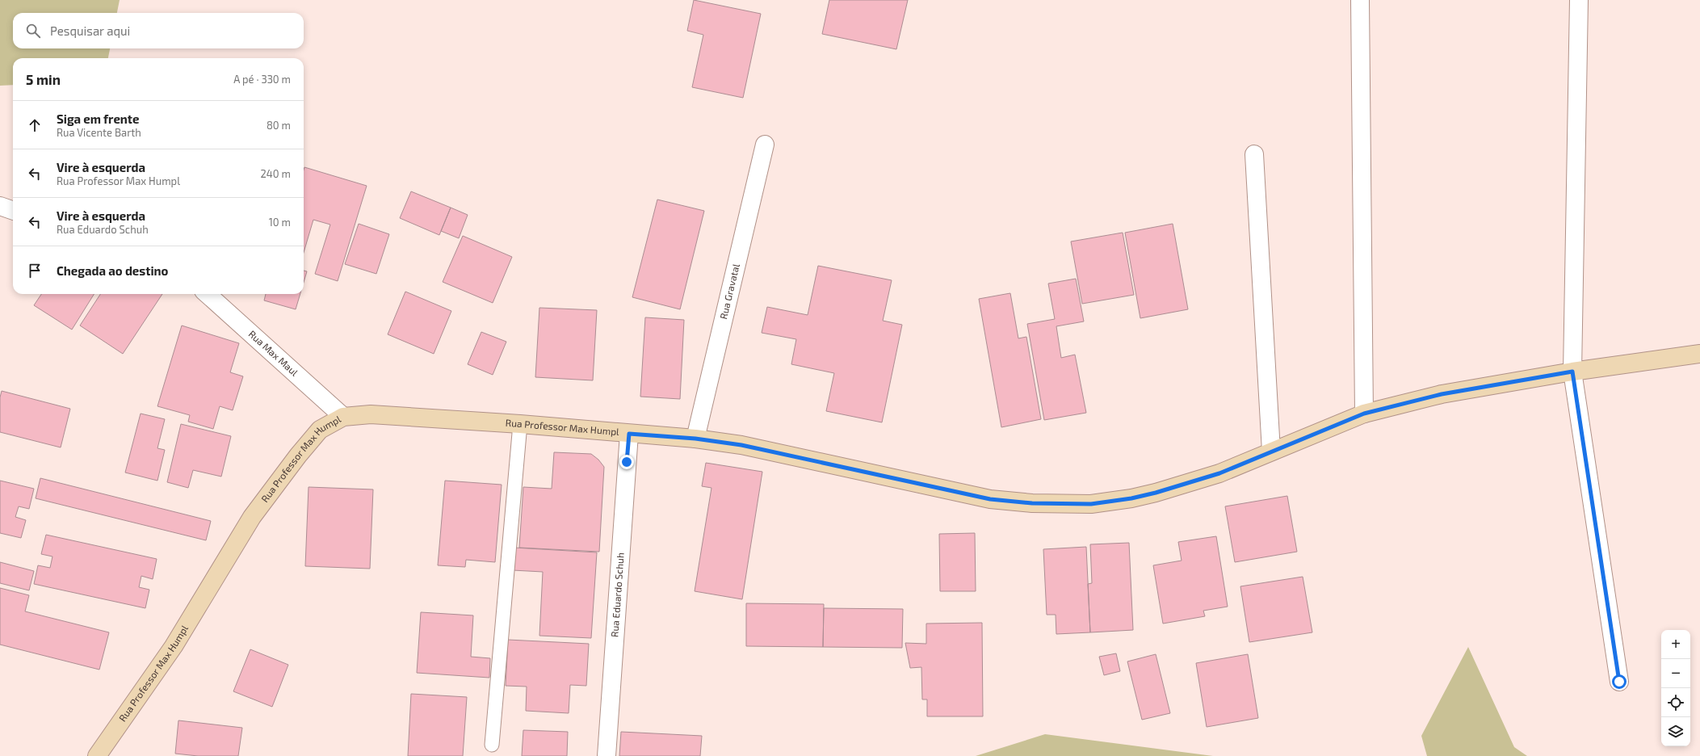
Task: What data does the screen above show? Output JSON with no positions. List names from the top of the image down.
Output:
{
  "streets": {
    "street": [
      "Rua Gravatal",
      "Rua Max Maul",
      "Rua Professor Max Humpl",
      "Rua Eduardo Schuh"
    ]
  },
  "crossings": [
    ["Rua Gravatal", "Rua Professor Max Humpl"],
    ["Rua Max Maul", "Rua Professor Max Humpl"],
    ["Rua Professor Max Humpl", "Rua Eduardo Schuh"]
  ],
  "page": {
    "search": "Pesquisar aqui",
    "heading": ["5 min", "A pé · 330 m"],
    "list": [
      ["Siga em frente", "Rua Vicente Barth", "80 m"],
      ["Vire à esquerda", "Rua Professor Max Humpl", "240 m"],
      ["Vire à esquerda", "Rua Eduardo Schuh", "10 m"],
      "Chegada ao destino"
    ],
    "map_buttons": ["+", "−"]
  }
}
